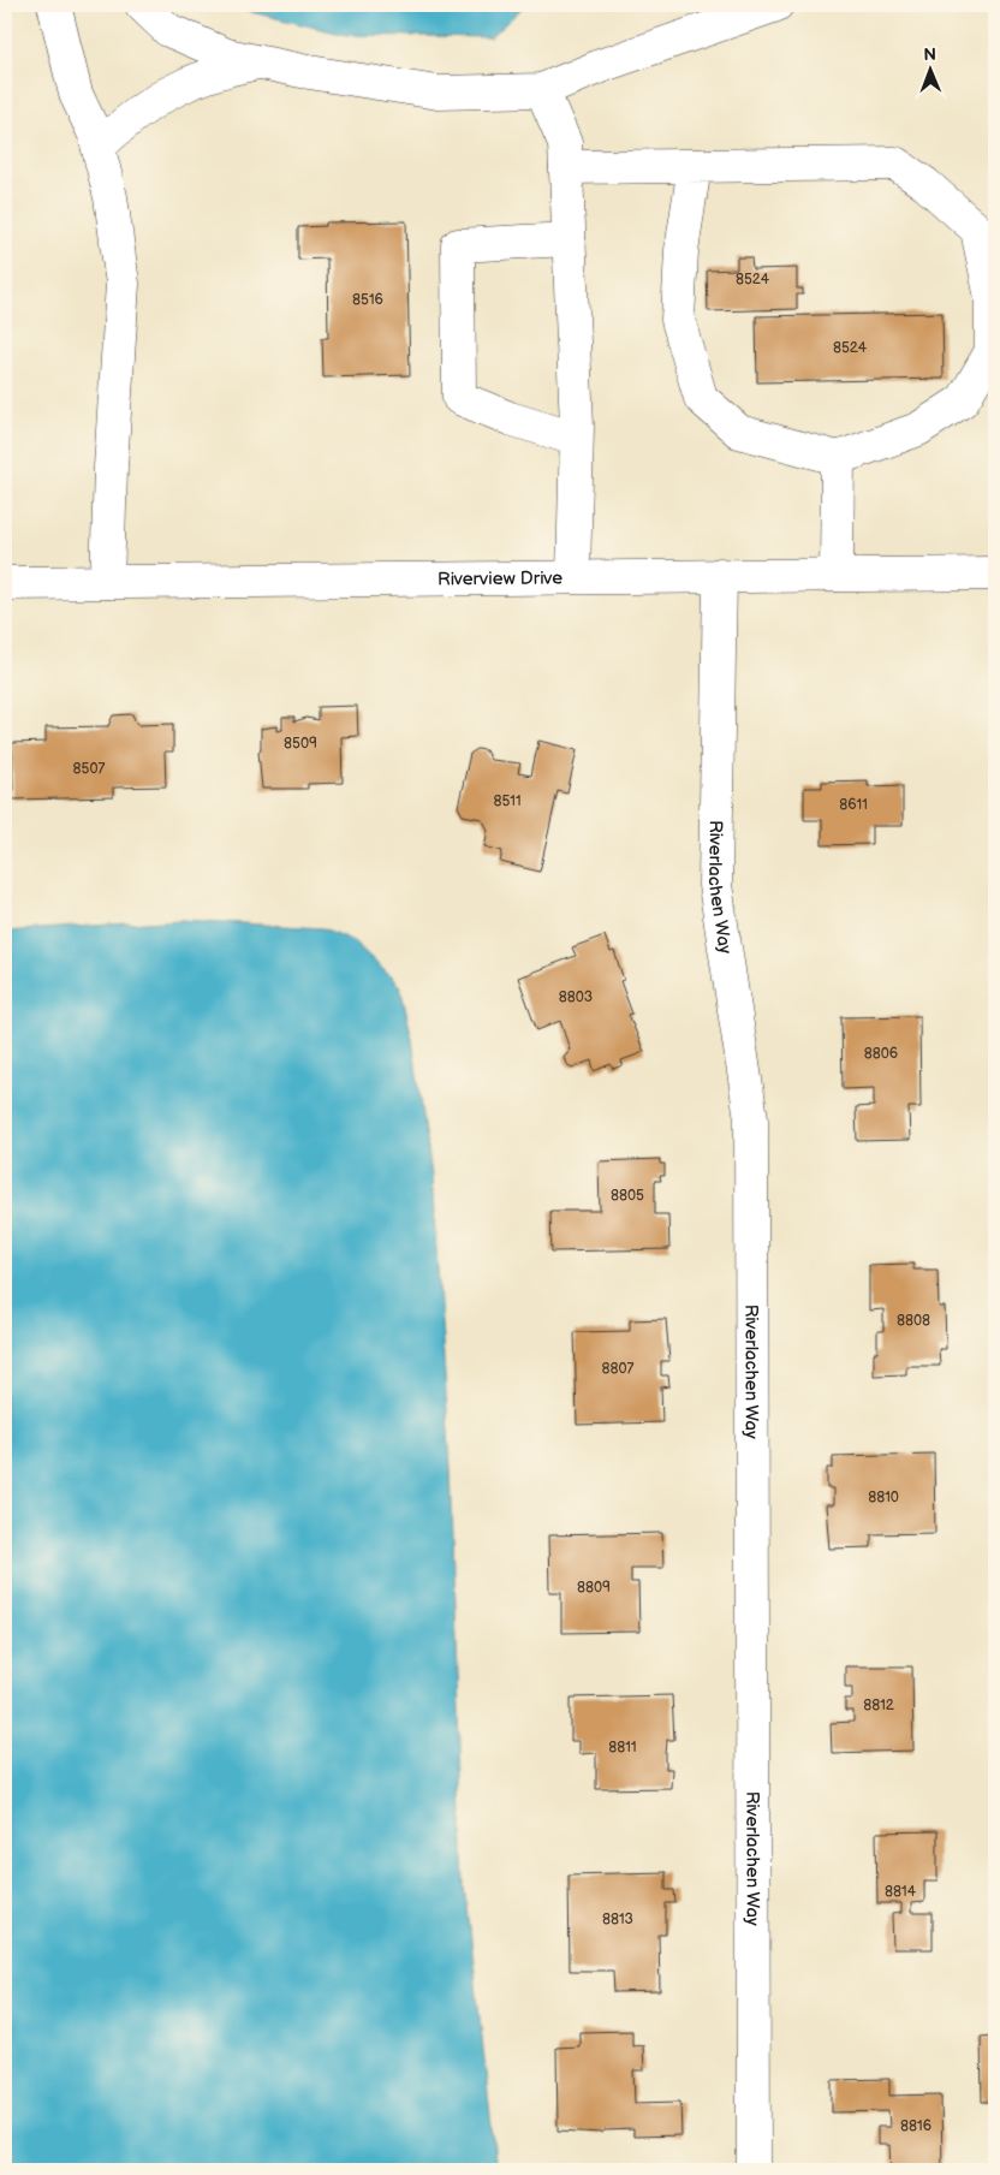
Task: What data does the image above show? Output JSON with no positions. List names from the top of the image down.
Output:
{
  "streets": {
    "street": ["Riverview Drive", "Riverlachen Way"]
  },
  "crossings": [
    ["Riverview Drive", "Riverlachen Way"]
  ],
  "house_numbers": [
    "8524",
    "8516",
    "8524",
    "8509",
    "8507",
    "8511",
    "8611",
    "8803",
    "8806",
    "8805",
    "8808",
    "8807",
    "8810",
    "8809",
    "8812",
    "8811",
    "8814",
    "8813",
    "8816"
  ],
  "north": "top"
}
